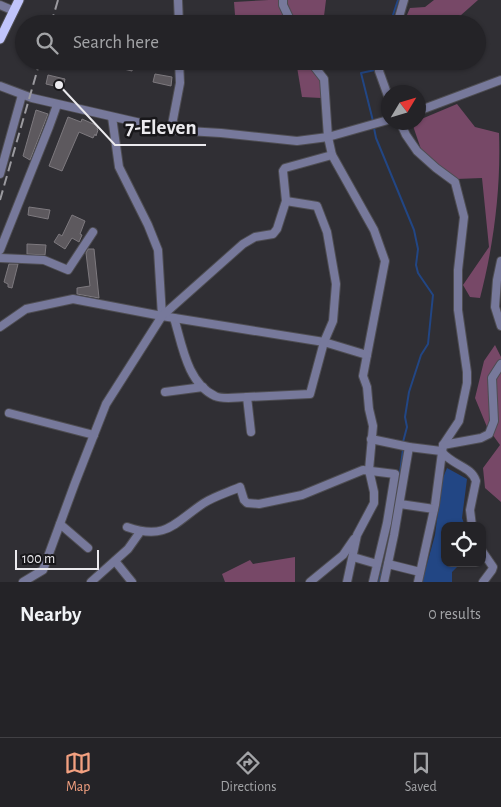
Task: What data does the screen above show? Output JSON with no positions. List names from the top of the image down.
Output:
{
  "places": ["7-Eleven"],
  "scale_bar": "100 m",
  "north": "top right",
  "page": {
    "search": "Search here",
    "scale": "100 m",
    "heading": ["Nearby", "0 results"],
    "nav": ["Map", "Directions", "Saved"]
  }
}
